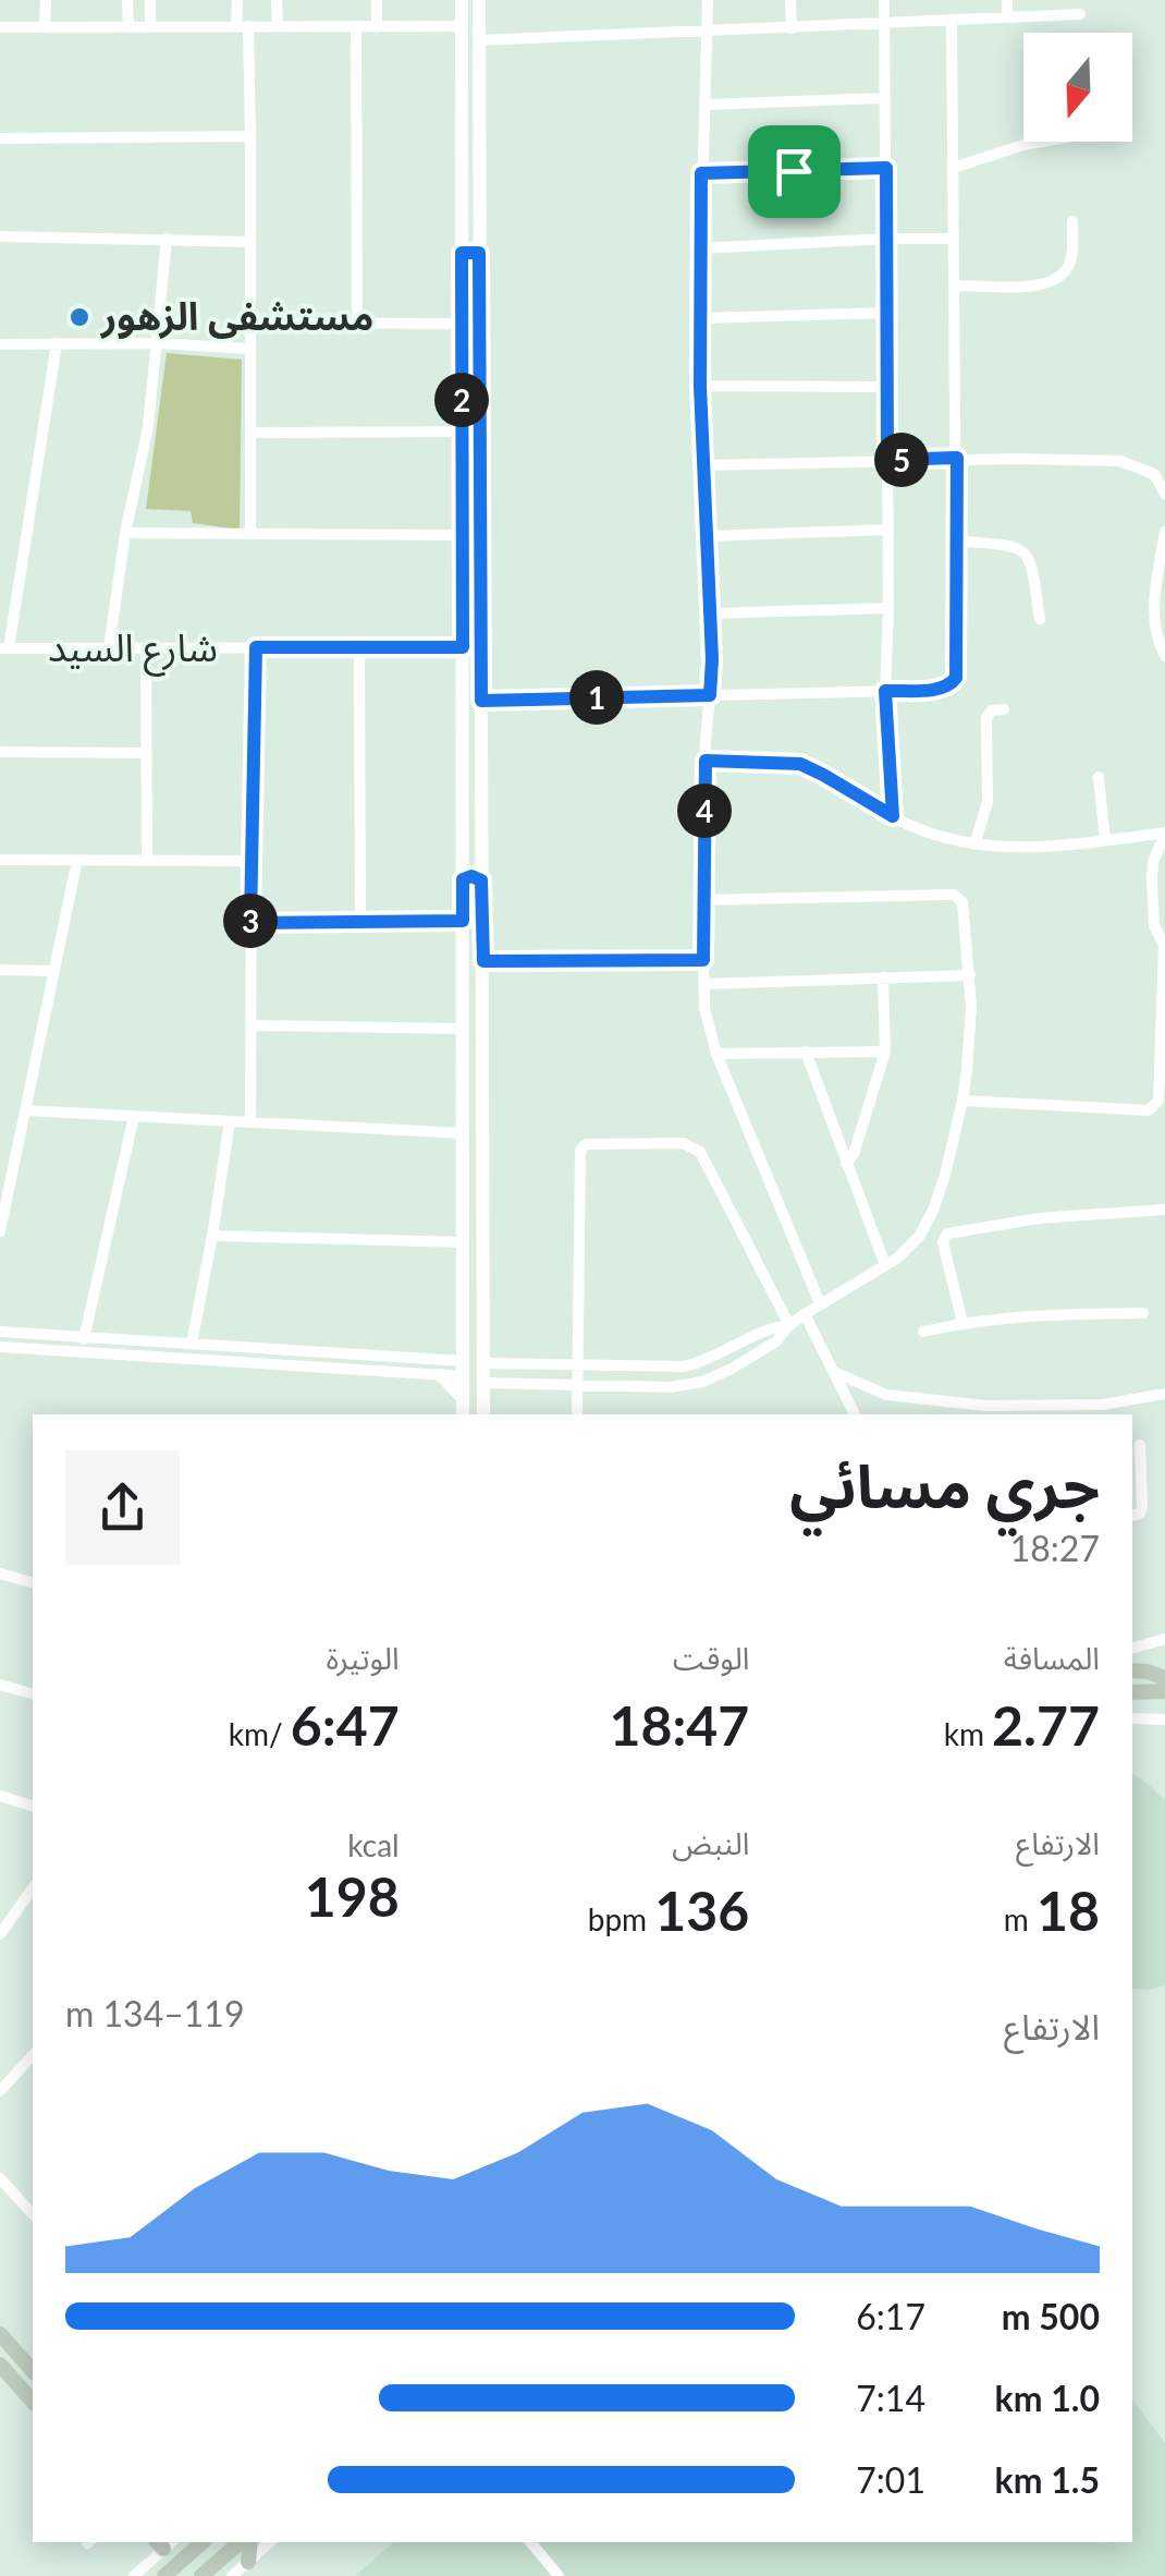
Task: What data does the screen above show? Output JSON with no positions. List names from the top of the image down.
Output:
{
  "streets": {
    "street": ["شارع السيد"]
  },
  "places": ["مستشفى الزهور"],
  "north": "bottom",
  "page": {
    "pins": [
      "2",
      "5",
      "1",
      "4",
      "3"
    ],
    "heading": ["جري مسائي", "18:27"],
    "stats": [
      ["المسافة", "2.77 km"],
      ["الوقت", "18:47"],
      ["الوتيرة", "6:47 /km"],
      ["الارتفاع", "18 m"],
      ["النبض", "136 bpm"],
      ["kcal", "198"]
    ],
    "chart": ["الارتفاع", "119–134 m"],
    "list": [
      {
        "name": "500 m",
        "note": "6:17"
      },
      {
        "name": "1.0 km",
        "note": "7:14"
      },
      {
        "name": "1.5 km",
        "note": "7:01"
      }
    ]
  }
}
